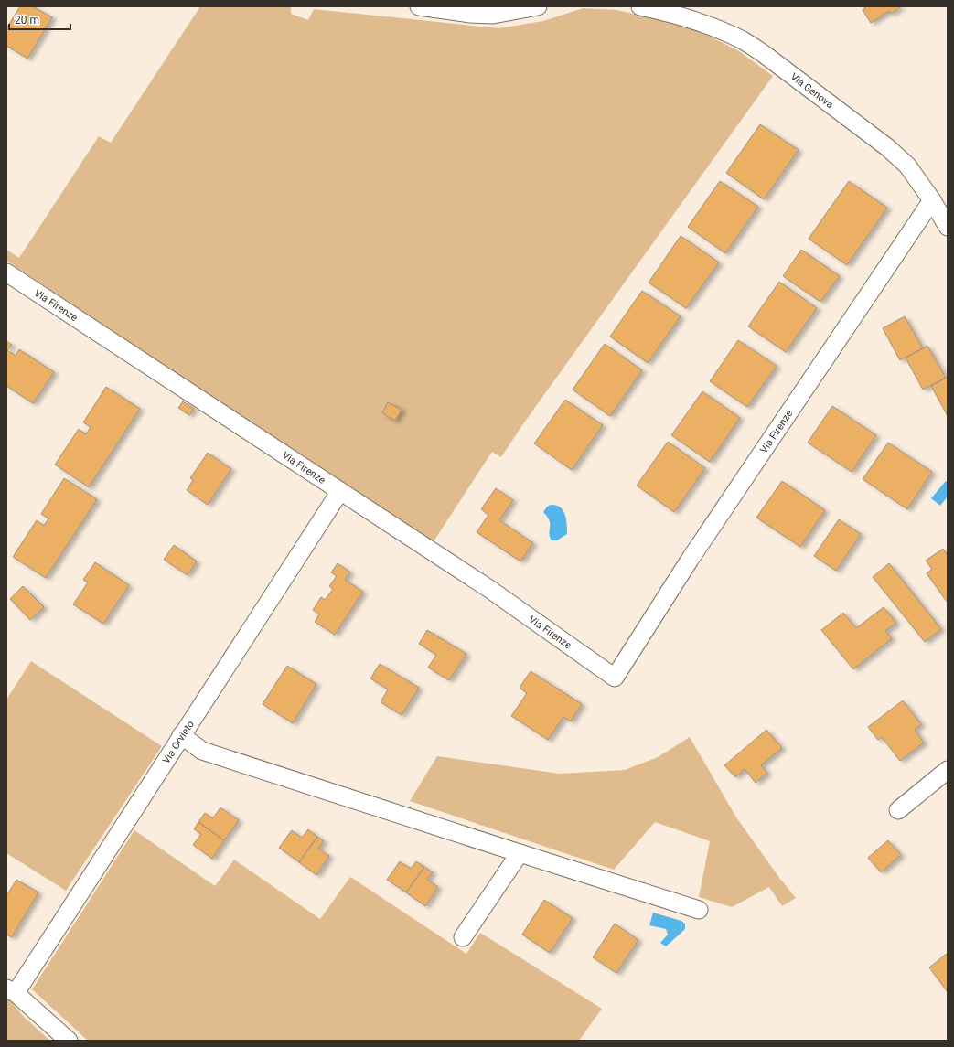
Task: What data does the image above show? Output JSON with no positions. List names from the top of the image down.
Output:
{
  "streets": {
    "street": ["Via Genova", "Via Firenze", "Via Orvieto"]
  },
  "crossings": [
    ["Via Genova", "Via Firenze"],
    ["Via Firenze", "Via Orvieto"]
  ],
  "scale_bar": "20 m"
}
